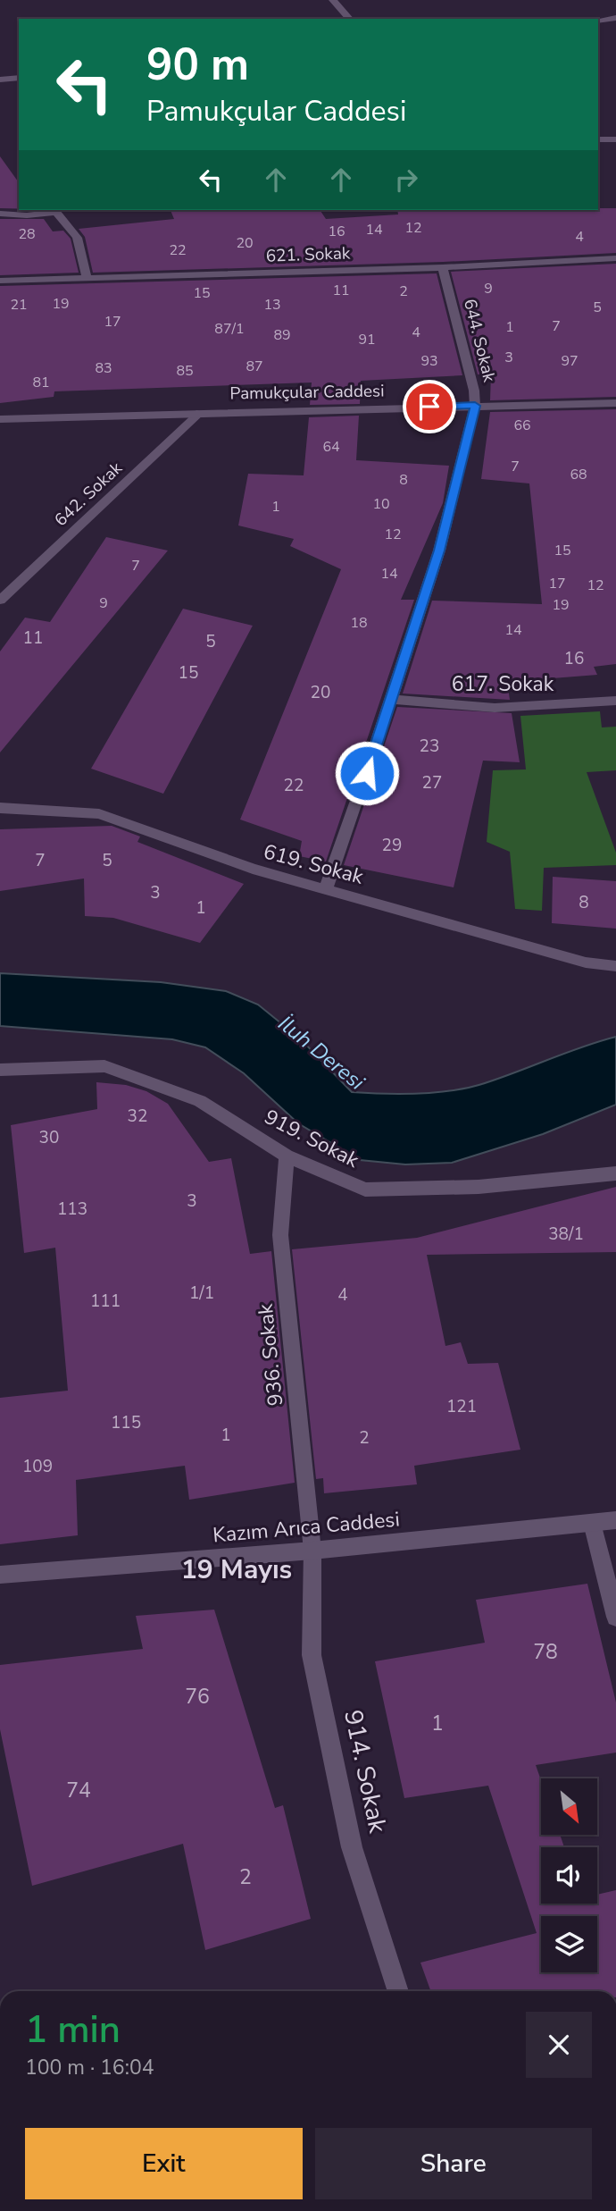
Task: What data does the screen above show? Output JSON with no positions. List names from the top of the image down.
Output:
{
  "streets": {
    "street": [
      "621. Sokak",
      "644. Sokak",
      "Pamukçular Caddesi",
      "642. Sokak",
      "617. Sokak",
      "619. Sokak",
      "919. Sokak",
      "936. Sokak",
      "Kazım Arıca Caddesi",
      "914. Sokak"
    ]
  },
  "crossings": [
    ["621. Sokak", "644. Sokak"],
    ["644. Sokak", "Pamukçular Caddesi"],
    ["644. Sokak", "617. Sokak"],
    ["644. Sokak", "619. Sokak"],
    ["Pamukçular Caddesi", "642. Sokak"],
    ["919. Sokak", "936. Sokak"],
    ["936. Sokak", "Kazım Arıca Caddesi"],
    ["936. Sokak", "914. Sokak"],
    ["Kazım Arıca Caddesi", "914. Sokak"]
  ],
  "districts": ["19 Mayıs"],
  "water": ["İluh Deresi"],
  "house_numbers": [
    "12",
    "14",
    "16",
    "28",
    "4",
    "20",
    "22",
    "9",
    "11",
    "2",
    "15",
    "19",
    "21",
    "13",
    "5",
    "17",
    "7",
    "1",
    "87/1",
    "4",
    "89",
    "91",
    "3",
    "93",
    "97",
    "87",
    "83",
    "85",
    "81",
    "66",
    "64",
    "7",
    "68",
    "8",
    "10",
    "1",
    "12",
    "15",
    "7",
    "14",
    "17",
    "12",
    "9",
    "19",
    "18",
    "14",
    "11",
    "5",
    "16",
    "15",
    "20",
    "23",
    "27",
    "22",
    "29",
    "7",
    "5",
    "3",
    "8",
    "1",
    "32",
    "30",
    "3",
    "113",
    "38/1",
    "1/1",
    "4",
    "111",
    "121",
    "115",
    "1",
    "2",
    "109",
    "78",
    "76",
    "1",
    "74",
    "2"
  ],
  "north": "bottom right",
  "page": {
    "turn": ["90 m", "Pamukçular Caddesi"],
    "heading": ["1 min", "100 m · 16:04"],
    "buttons": ["Exit", "Share"]
  }
}
